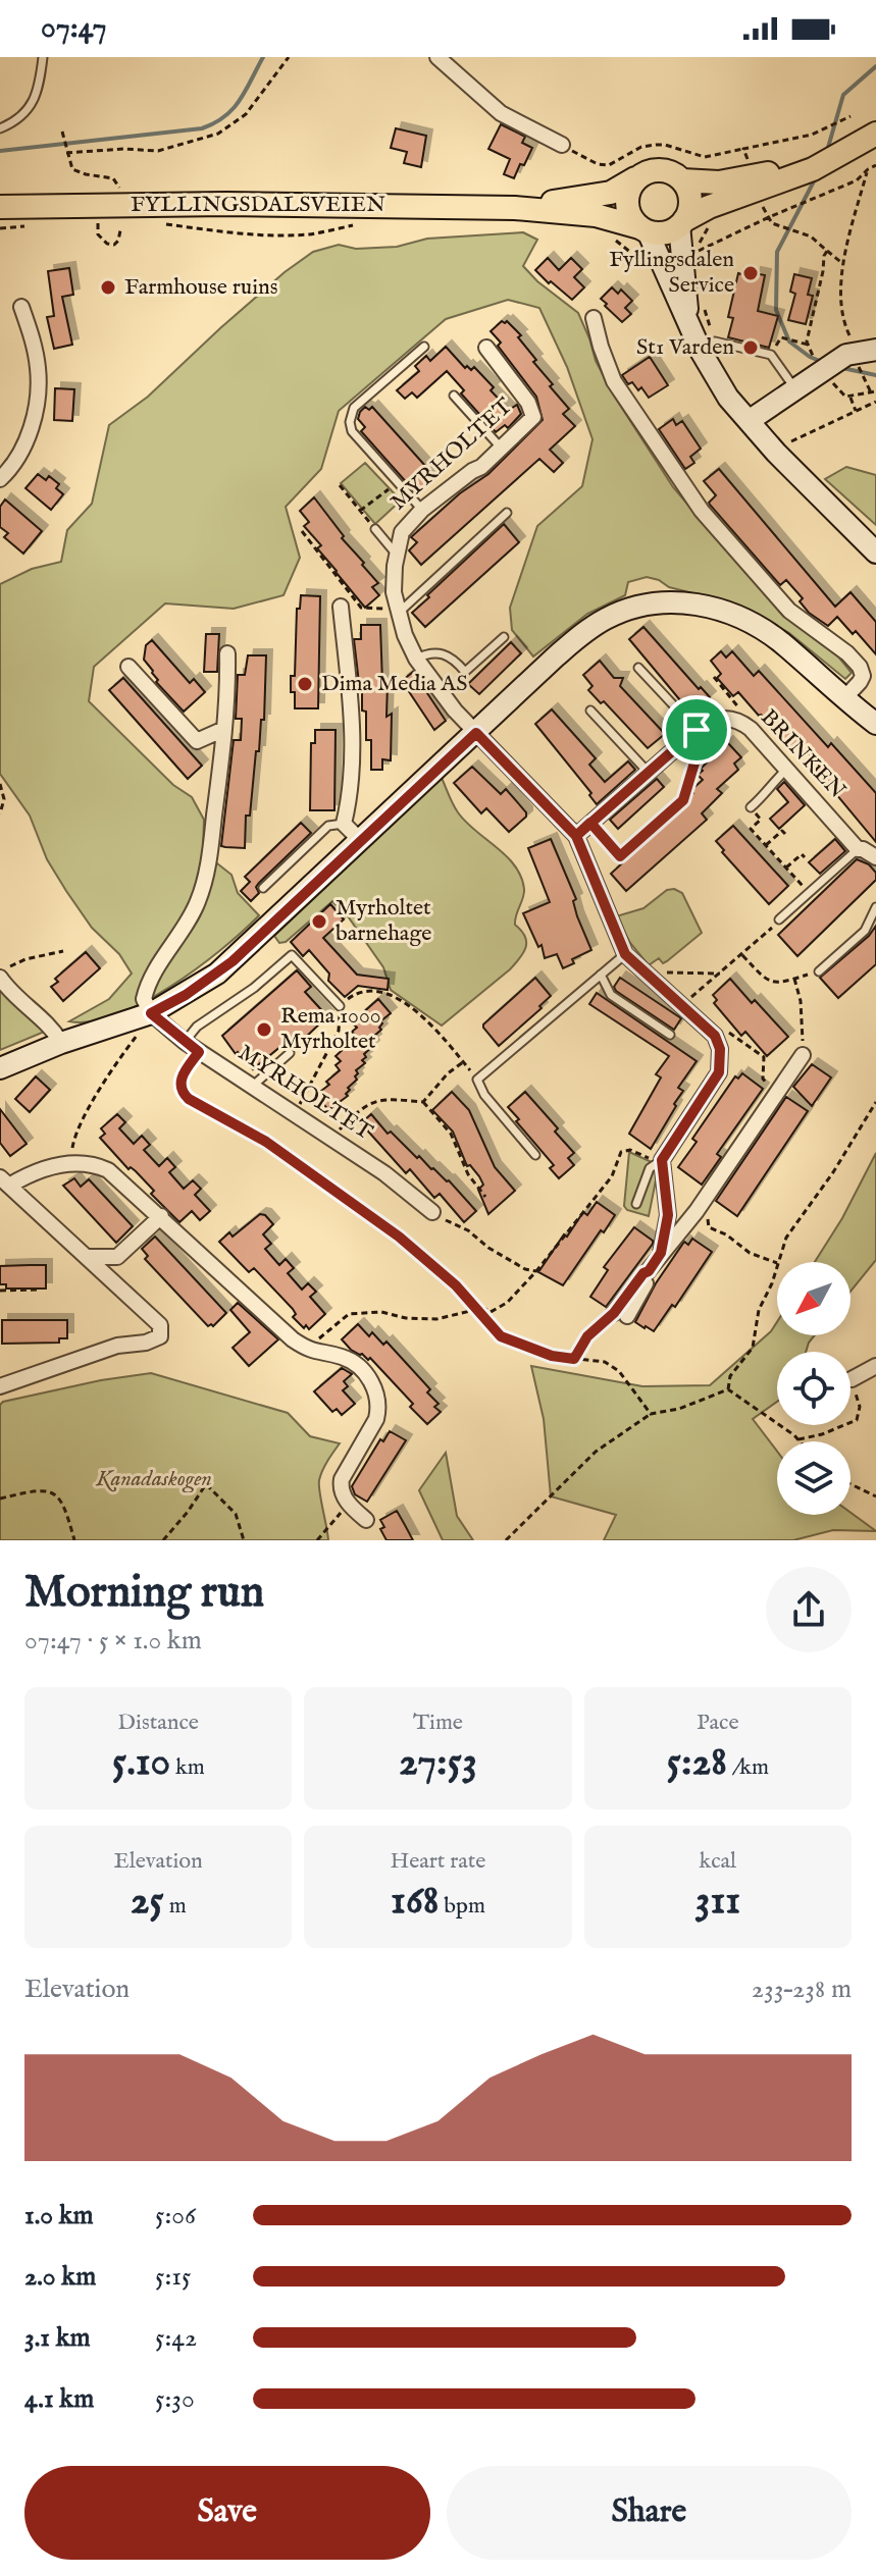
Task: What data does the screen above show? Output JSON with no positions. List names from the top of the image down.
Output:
{
  "streets": {
    "main road": ["FYLLINGSDALSVEIEN"],
    "street": ["MYRHOLTET", "BRINKEN"]
  },
  "crossings": [
    ["MYRHOLTET", "BRINKEN"]
  ],
  "parks": ["Kanadaskogen"],
  "places": [
    "Fyllingsdalen Service",
    "Farmhouse ruins",
    "St1 Varden",
    "Dima Media AS",
    "Myrholtet barnehage",
    "Rema 1000 Myrholtet"
  ],
  "north": "bottom left",
  "page": {
    "status": "07:47",
    "heading": ["Morning run", "07:47 · 5 × 1.0 km"],
    "stats": [
      ["Distance", "5.10 km"],
      ["Time", "27:53"],
      ["Pace", "5:28 /km"],
      ["Elevation", "25 m"],
      ["Heart rate", "168 bpm"],
      ["kcal", "311"]
    ],
    "chart": ["Elevation", "233–238 m"],
    "list": [
      {
        "name": "1.0 km",
        "note": "5:06"
      },
      {
        "name": "2.0 km",
        "note": "5:15"
      },
      {
        "name": "3.1 km",
        "note": "5:42"
      },
      {
        "name": "4.1 km",
        "note": "5:30"
      }
    ],
    "buttons": ["Save", "Share"]
  }
}
